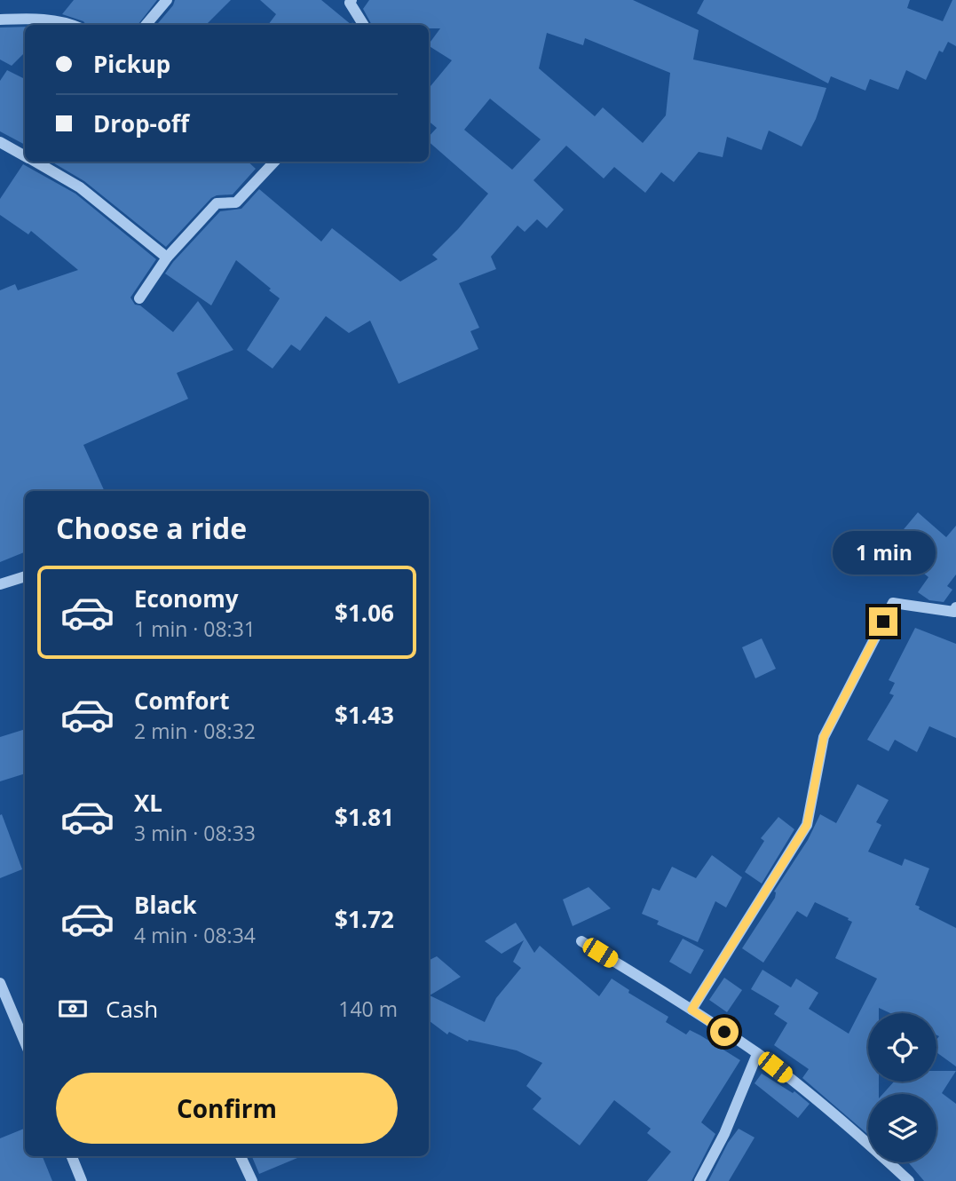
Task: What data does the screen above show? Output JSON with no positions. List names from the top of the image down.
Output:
{
  "page": {
    "banner": ["Pickup", "Drop-off"],
    "heading": "Choose a ride",
    "bubble": "1 min",
    "list": [
      {
        "name": "Economy",
        "note": "1 min · 08:31",
        "value": "$1.06"
      },
      {
        "name": "Comfort",
        "note": "2 min · 08:32",
        "value": "$1.43"
      },
      {
        "name": "XL",
        "note": "3 min · 08:33",
        "value": "$1.81"
      },
      {
        "name": "Black",
        "note": "4 min · 08:34",
        "value": "$1.72"
      }
    ],
    "pay": ["Cash", "140 m"],
    "buttons": "Confirm"
  }
}
